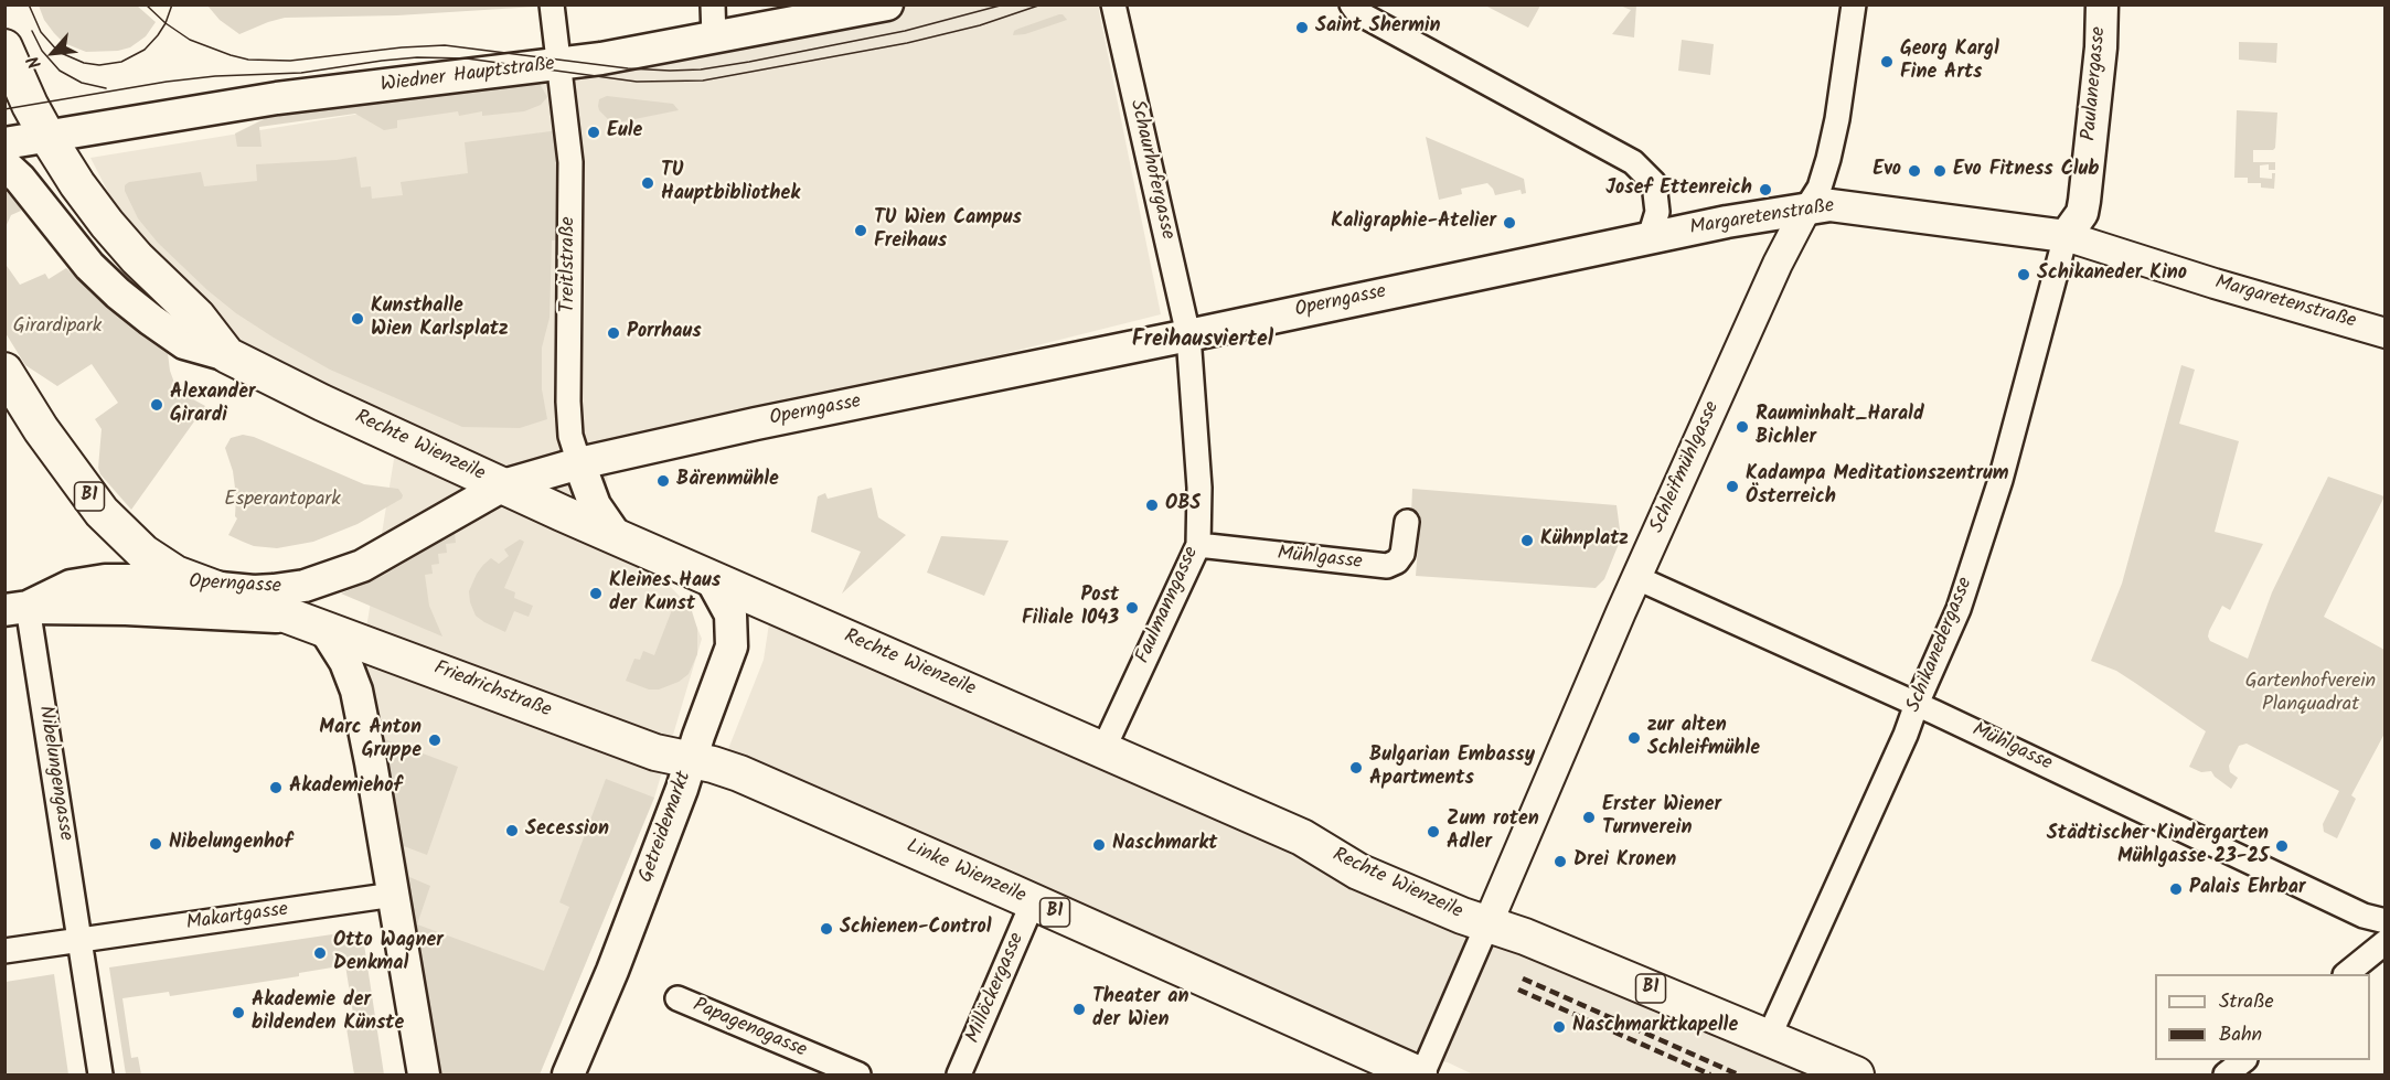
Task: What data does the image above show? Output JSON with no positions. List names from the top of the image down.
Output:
{
  "streets": {
    "main road": [
      "Wiedner Hauptstraße",
      "Paulanergasse",
      "Margaretenstraße",
      "Operngasse",
      "Rechte Wienzeile",
      "B1",
      "Friedrichstraße",
      "Getreidemarkt",
      "Linke Wienzeile"
    ],
    "street": [
      "Schaurhofergasse",
      "Treitlstraße",
      "Schleifmühlgasse",
      "Mühlgasse",
      "Faulmanngasse",
      "Schikanedergasse",
      "Nibelungengasse",
      "Makartgasse",
      "Millöckergasse",
      "Papagenogasse"
    ]
  },
  "crossings": [
    ["Wiedner Hauptstraße", "Treitlstraße"],
    ["Wiedner Hauptstraße", "Rechte Wienzeile"],
    ["Wiedner Hauptstraße", "B1"],
    ["Paulanergasse", "Margaretenstraße"],
    ["Paulanergasse", "Schikanedergasse"],
    ["Schaurhofergasse", "Operngasse"],
    ["Schaurhofergasse", "Faulmanngasse"],
    ["Margaretenstraße", "Operngasse"],
    ["Margaretenstraße", "Schleifmühlgasse"],
    ["Margaretenstraße", "Schikanedergasse"],
    ["Treitlstraße", "Operngasse"],
    ["Operngasse", "Rechte Wienzeile"],
    ["Operngasse", "Faulmanngasse"],
    ["Operngasse", "Friedrichstraße"],
    ["Operngasse", "Nibelungengasse"],
    ["Rechte Wienzeile", "Schleifmühlgasse"],
    ["Rechte Wienzeile", "B1"],
    ["Rechte Wienzeile", "Faulmanngasse"],
    ["Rechte Wienzeile", "Schikanedergasse"],
    ["Rechte Wienzeile", "Getreidemarkt"],
    ["Schleifmühlgasse", "Mühlgasse"],
    ["Mühlgasse", "Faulmanngasse"],
    ["Mühlgasse", "Schikanedergasse"],
    ["Friedrichstraße", "Nibelungengasse"],
    ["Friedrichstraße", "Getreidemarkt"],
    ["Friedrichstraße", "Linke Wienzeile"],
    ["Nibelungengasse", "Makartgasse"],
    ["Getreidemarkt", "Linke Wienzeile"],
    ["Linke Wienzeile", "Millöckergasse"]
  ],
  "districts": ["Freihausviertel"],
  "parks": ["Girardipark", "Esperantopark", "Gartenhofverein Planquadrat"],
  "places": [
    "Saint Shermin",
    "Georg Kargl Fine Arts",
    "Eule",
    "Evo",
    "Evo Fitness Club",
    "TU Hauptbibliothek",
    "Josef Ettenreich",
    "Kaligraphie-Atelier",
    "TU Wien Campus Freihaus",
    "Schikaneder Kino",
    "Kunsthalle Wien Karlsplatz",
    "Porrhaus",
    "Alexander Girardi",
    "Rauminhalt_Harald Bichler",
    "Bärenmühle",
    "Kadampa Meditationszentrum Österreich",
    "OBS",
    "Kühnplatz",
    "Kleines Haus der Kunst",
    "Post Filiale 1043",
    "zur alten Schleifmühle",
    "Marc Anton Gruppe",
    "Bulgarian Embassy Apartments",
    "Akademiehof",
    "Erster Wiener Turnverein",
    "Secession",
    "Zum roten Adler",
    "Nibelungenhof",
    "Naschmarkt",
    "Städtischer Kindergarten Mühlgasse 23-25",
    "Drei Kronen",
    "Palais Ehrbar",
    "Schienen-Control",
    "Otto Wagner Denkmal",
    "Theater an der Wien",
    "Akademie der bildenden Künste",
    "Naschmarktkapelle"
  ],
  "legend": ["Straße", "Bahn"],
  "north": "bottom left"
}
